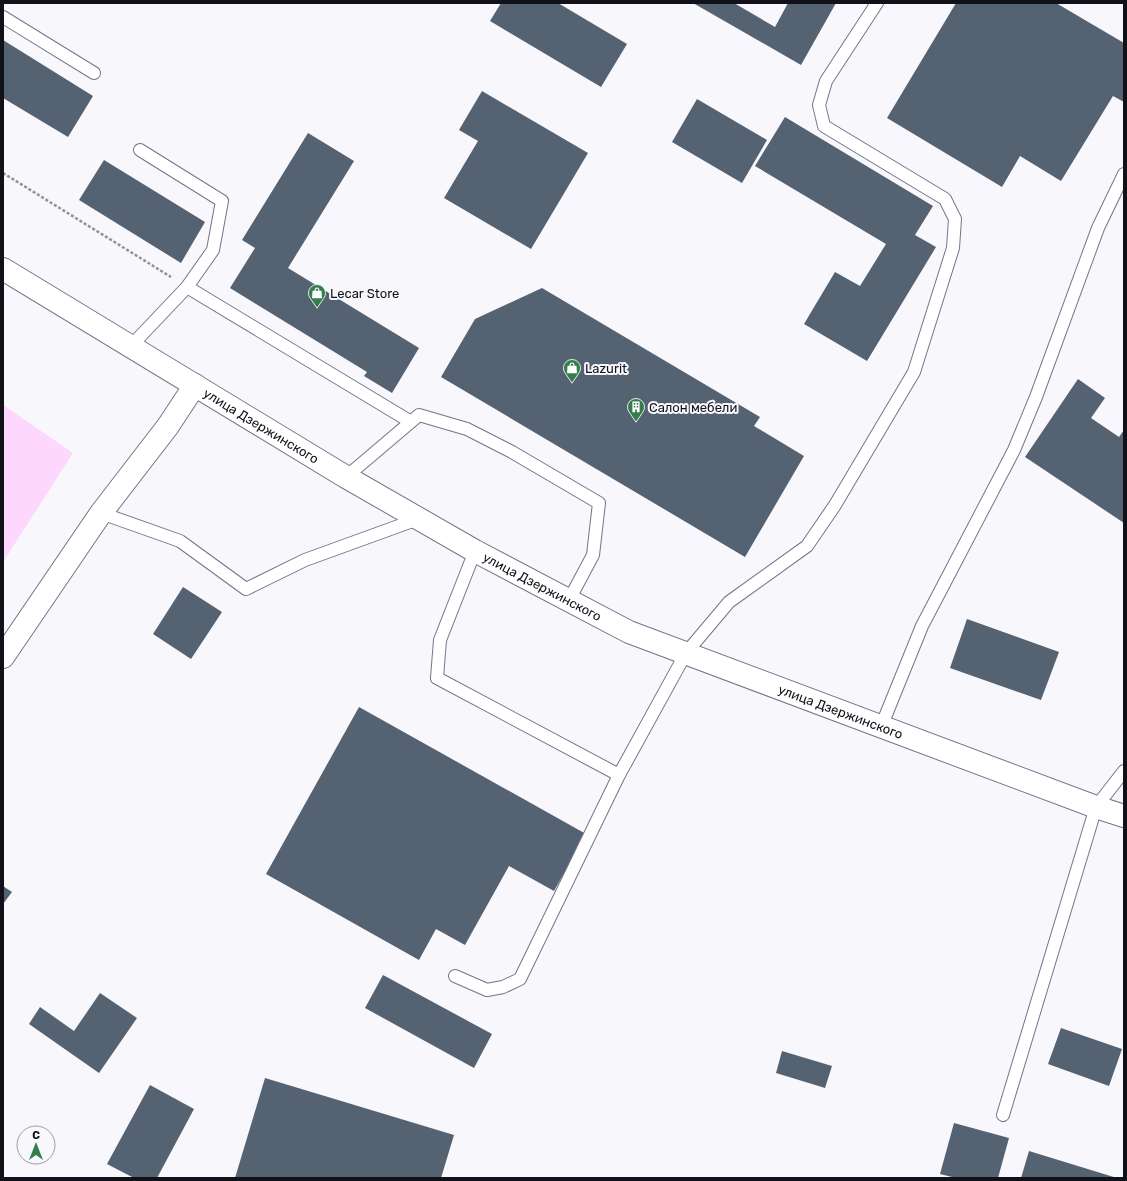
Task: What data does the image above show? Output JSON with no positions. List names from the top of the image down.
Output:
{
  "streets": {
    "main road": ["улица Дзержинского"]
  },
  "places": {
    "shop": ["Lecar Store", "Lazurit"],
    "building": ["Салон мебели"]
  },
  "north": "top"
}
